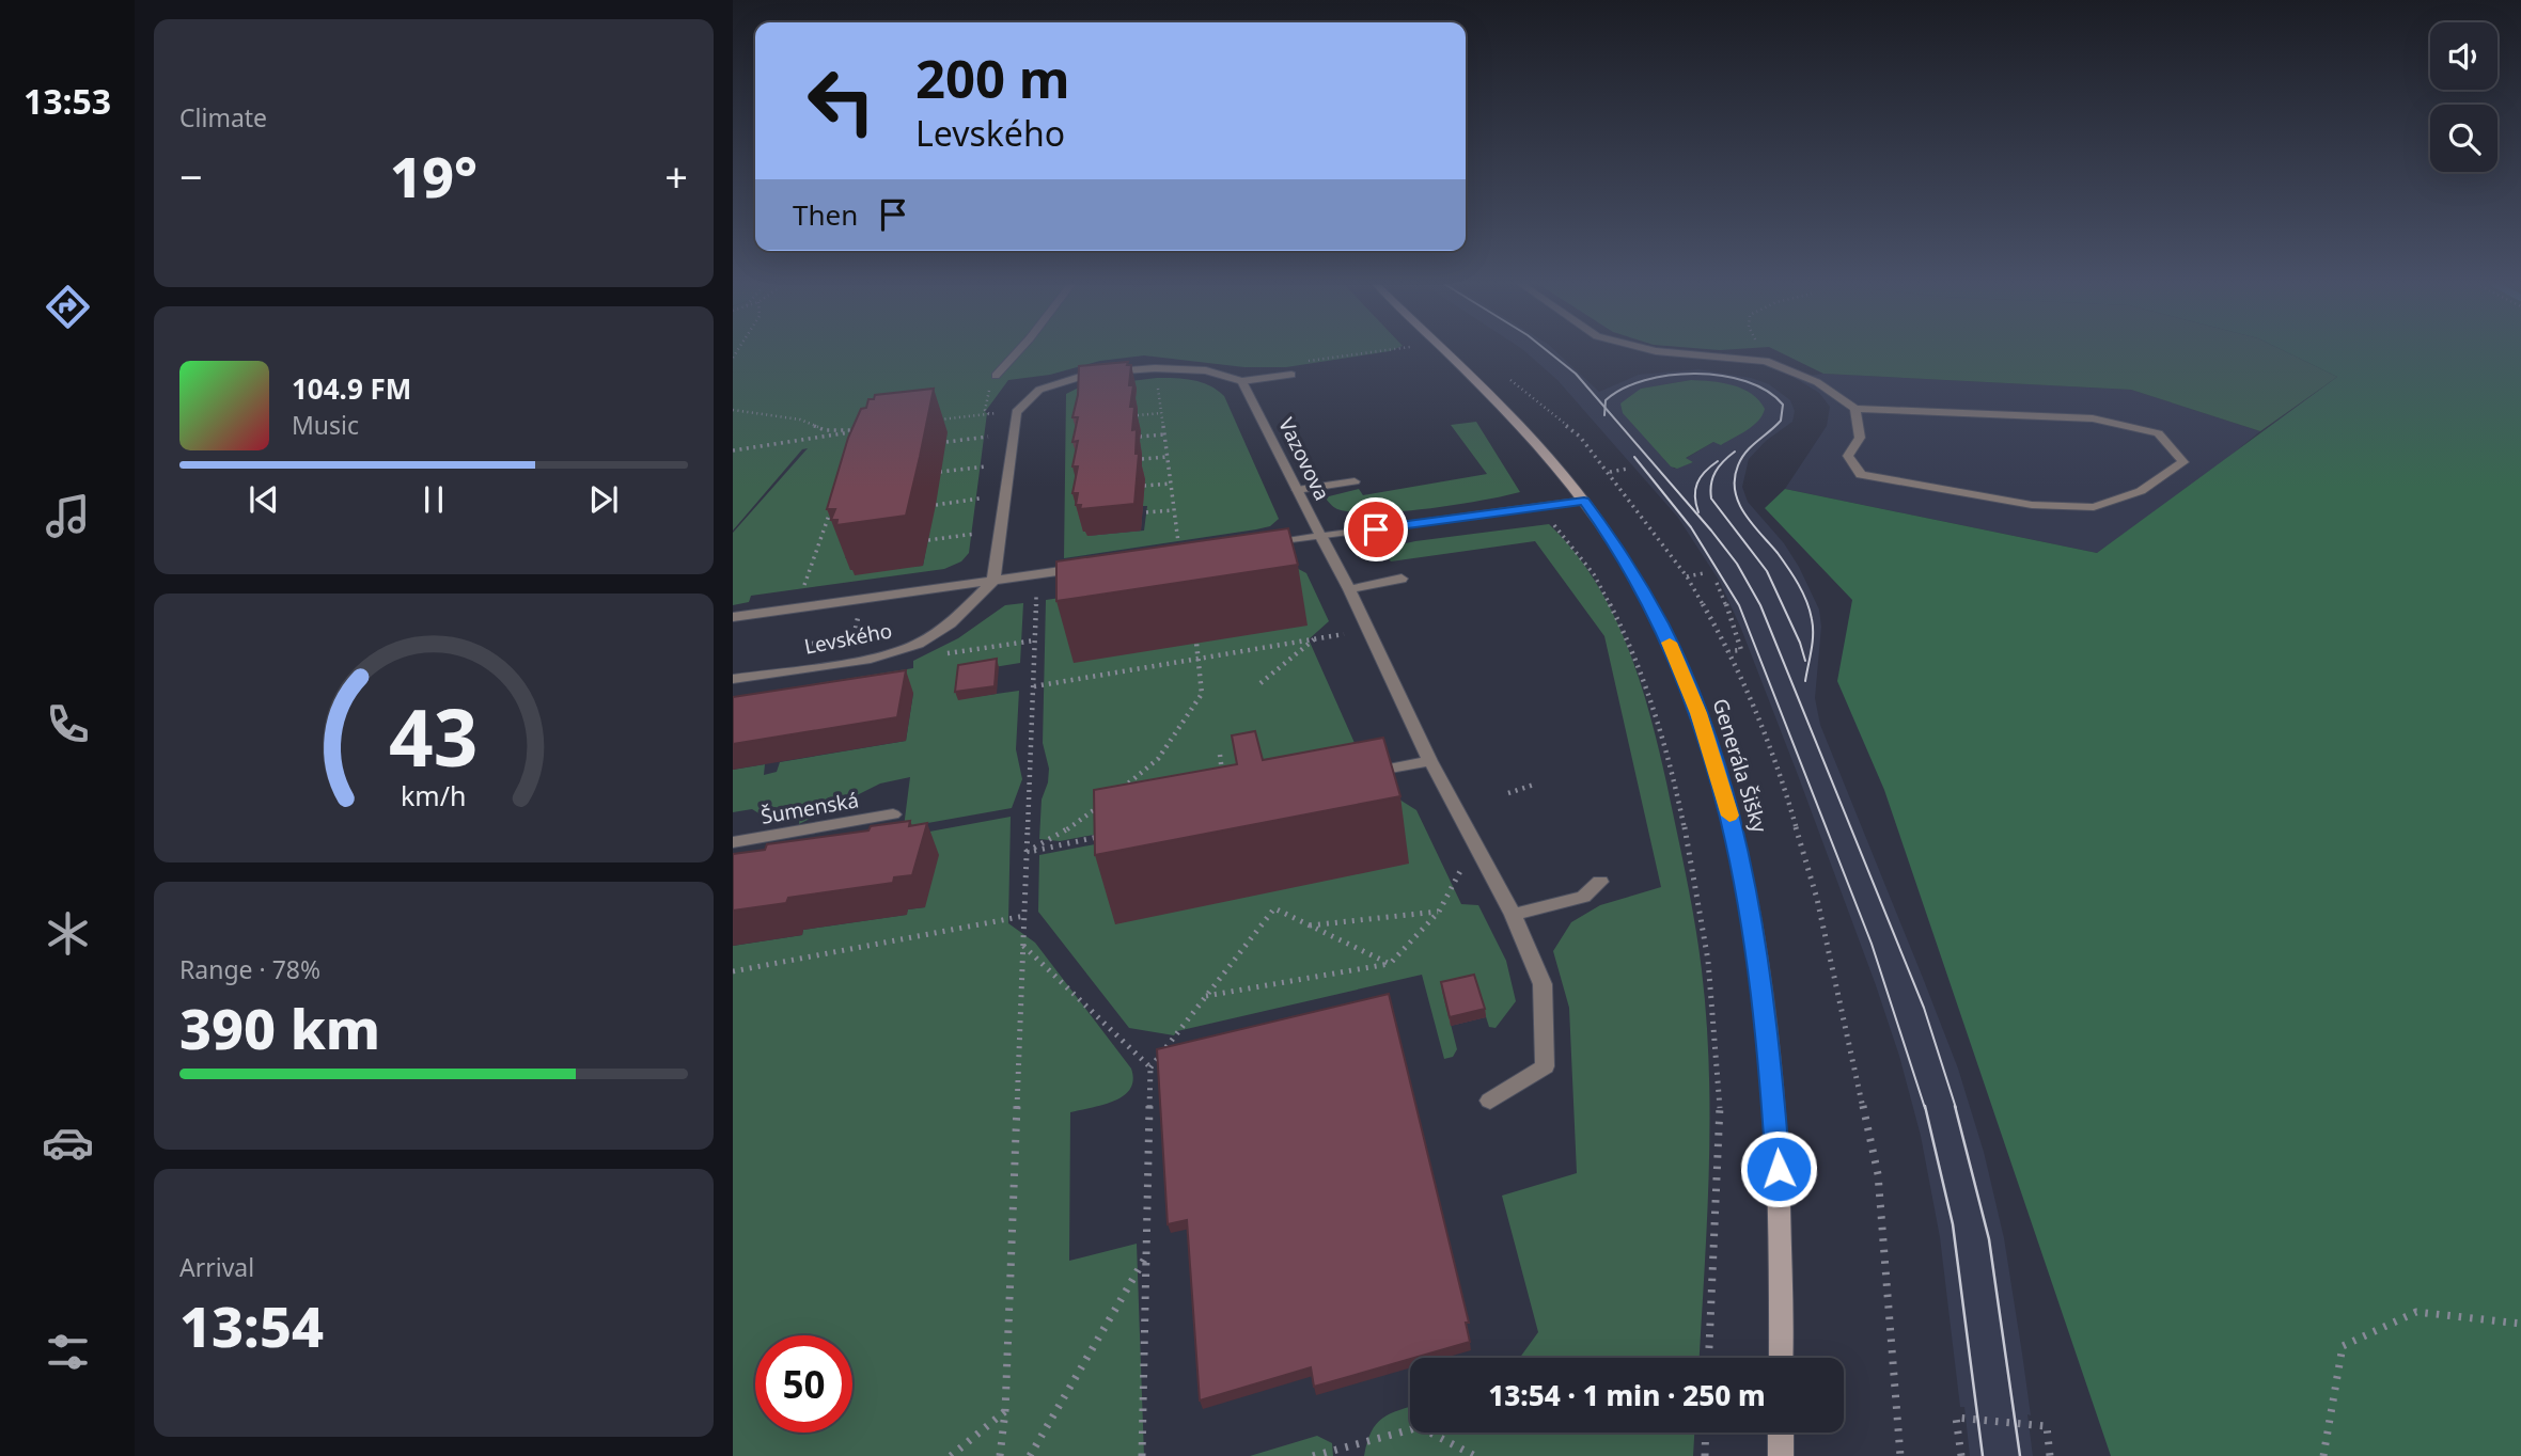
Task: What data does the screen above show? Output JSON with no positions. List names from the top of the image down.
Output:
{
  "streets": {
    "main road": ["Generála Šišky"],
    "street": ["Vazovova", "Levského", "Šumenská"]
  },
  "page": {
    "tabs": "13:53",
    "tile": [
      "Climate",
      ["Range · 78%", "390 km"],
      ["Arrival", "13:54"]
    ],
    "turn": ["200 m", "Levského"],
    "heat": ["−", "19°", "+"],
    "then": "Then",
    "song": ["104.9 FM", "Music"],
    "limit": "50",
    "trip": "13:54 · 1 min · 250 m",
    "gauge": ["43", "km/h"]
  }
}
